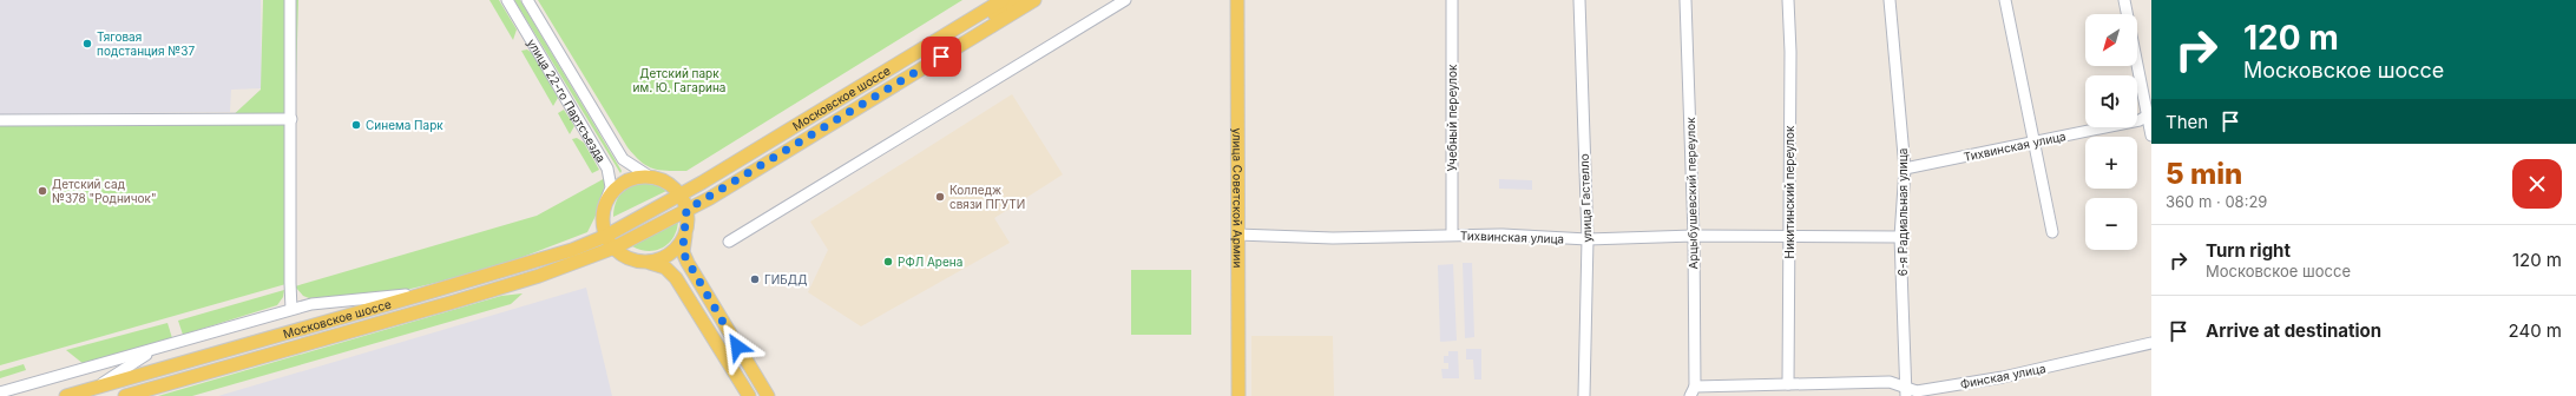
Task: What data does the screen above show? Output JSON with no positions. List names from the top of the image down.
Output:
{
  "streets": {
    "main road": ["Московское шоссе", "улица Советской Армии"],
    "street": [
      "улица 22-го Партсъезда",
      "Учебный переулок",
      "Тихвинская улица",
      "Никитинский переулок",
      "Арцыбушевский переулок",
      "улица Гастелло",
      "6-я Радиальная улица",
      "Финская улица"
    ]
  },
  "crossings": [
    ["Учебный переулок", "Тихвинская улица"],
    ["Тихвинская улица", "Никитинский переулок"],
    ["Тихвинская улица", "Арцыбушевский переулок"],
    ["Тихвинская улица", "улица Советской Армии"],
    ["Тихвинская улица", "улица Гастелло"],
    ["Тихвинская улица", "6-я Радиальная улица"],
    ["Никитинский переулок", "Финская улица"],
    ["Арцыбушевский переулок", "Финская улица"],
    ["6-я Радиальная улица", "Финская улица"]
  ],
  "parks": ["Детский парк им. Ю. Гагарина"],
  "places": [
    "Тяговая подстанция №37",
    "Синема Парк",
    "Детский сад №378 \"Родничок\"",
    "Колледж связи ПГУТИ",
    "РФЛ Арена",
    "ГИБДД"
  ],
  "north": "bottom left",
  "page": {
    "turn": ["120 m", "Московское шоссе"],
    "map_buttons": ["+", "−"],
    "then": "Then",
    "heading": ["5 min", "360 m · 08:29"],
    "list": [
      {
        "name": "Turn right",
        "note": "Московское шоссе",
        "value": "120 m"
      },
      {
        "name": "Arrive at destination",
        "value": "240 m"
      }
    ]
  }
}
